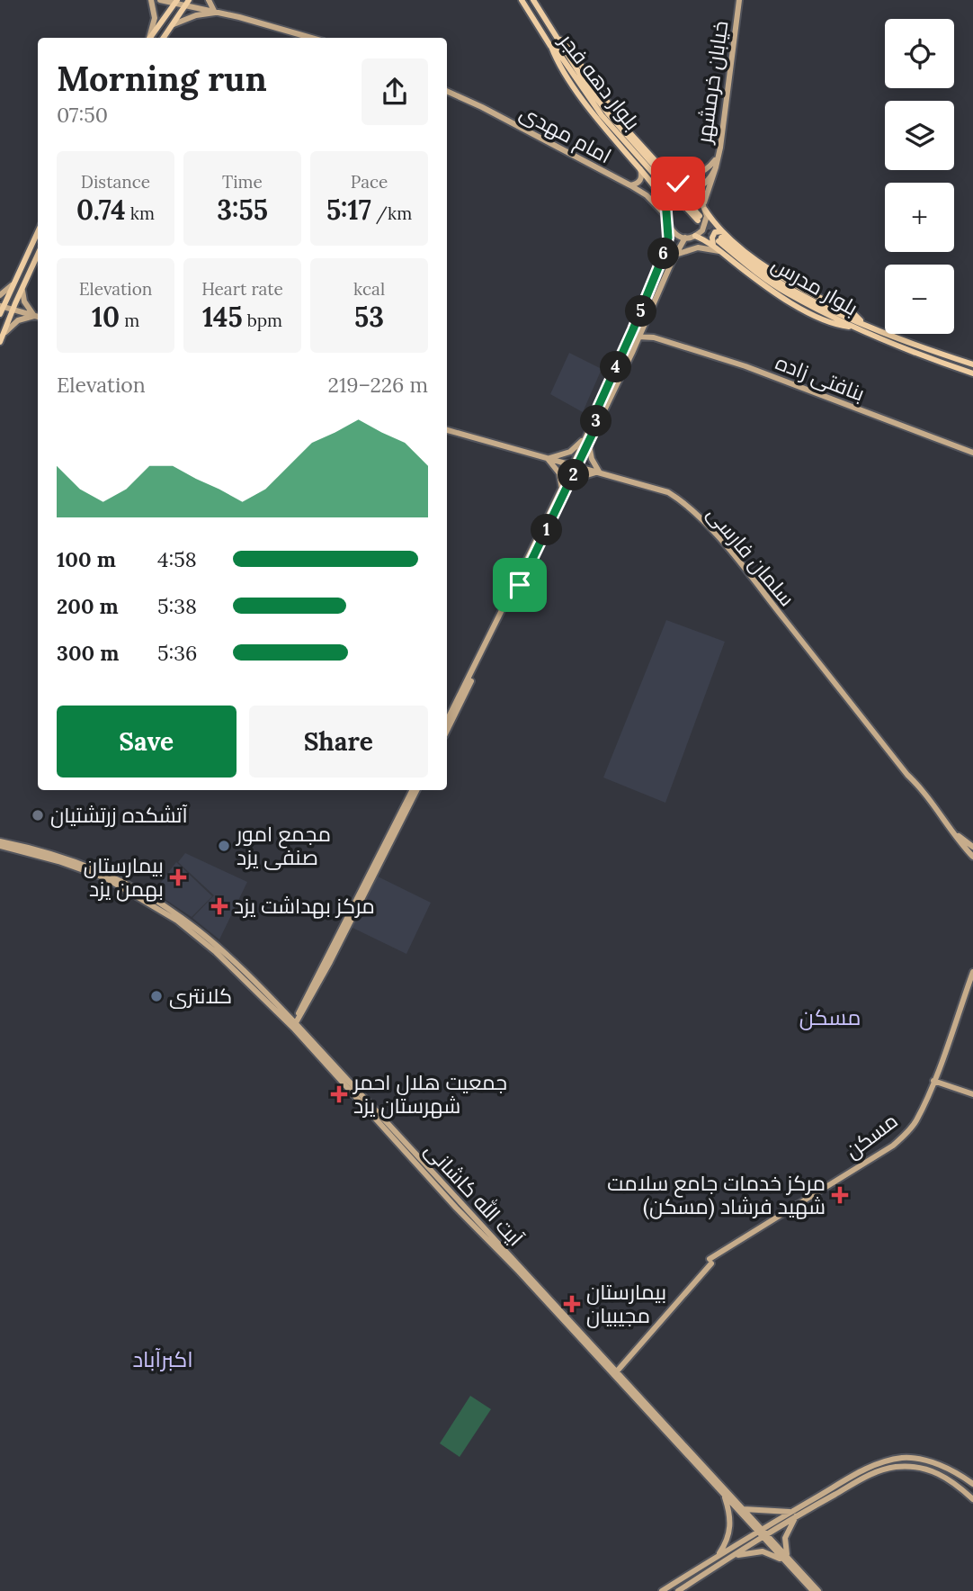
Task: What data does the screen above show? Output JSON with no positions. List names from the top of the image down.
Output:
{
  "streets": {
    "main road": [
      "بلوار دهه فجر",
      "خیابان خرمشهر",
      "امام مهدی",
      "بلوار مدرس",
      "بنافتی زاده",
      "سلمان فارسی",
      "مسکن",
      "آیت الله کاشانی"
    ]
  },
  "crossings": [
    ["خیابان خرمشهر", "امام مهدی"],
    ["مسکن", "آیت الله کاشانی"]
  ],
  "districts": ["مسکن", "اکبرآباد"],
  "places": {
    "other": ["آتشکده زرتشتیان", "مجمع امور صنفی یزد", "کلانتری"],
    "health": [
      "بیمارستان بهمن یزد",
      "مرکز بهداشت یزد",
      "جمعیت هلال احمر شهرستان یزد",
      "مرکز خدمات جامع سلامت شهید فرشاد (مسکن)",
      "بیمارستان مجیبیان"
    ]
  },
  "page": {
    "map_buttons": ["+", "−"],
    "heading": ["Morning run", "07:50"],
    "stats": [
      ["Distance", "0.74 km"],
      ["Time", "3:55"],
      ["Pace", "5:17 /km"],
      ["Elevation", "10 m"],
      ["Heart rate", "145 bpm"],
      ["kcal", "53"]
    ],
    "pins": [
      "6",
      "5",
      "4",
      "3",
      "2",
      "1"
    ],
    "chart": ["Elevation", "219–226 m"],
    "list": [
      {
        "name": "100 m",
        "note": "4:58"
      },
      {
        "name": "200 m",
        "note": "5:38"
      },
      {
        "name": "300 m",
        "note": "5:36"
      }
    ],
    "buttons": ["Save", "Share"]
  }
}
